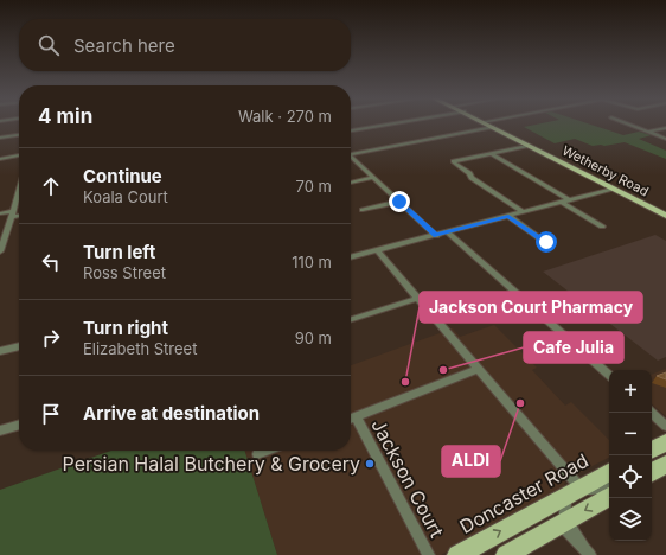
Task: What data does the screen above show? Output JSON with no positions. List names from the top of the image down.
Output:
{
  "streets": {
    "main road": ["Wetherby Road", "Doncaster Road"],
    "street": ["Jackson Court"]
  },
  "places": [
    "Cafe Julia",
    "Jackson Court Pharmacy",
    "ALDI",
    "Persian Halal Butchery & Grocery"
  ],
  "page": {
    "search": "Search here",
    "heading": ["4 min", "Walk · 270 m"],
    "list": [
      ["Continue", "Koala Court", "70 m"],
      ["Turn left", "Ross Street", "110 m"],
      ["Turn right", "Elizabeth Street", "90 m"],
      "Arrive at destination"
    ],
    "map_buttons": ["+", "−"]
  }
}
